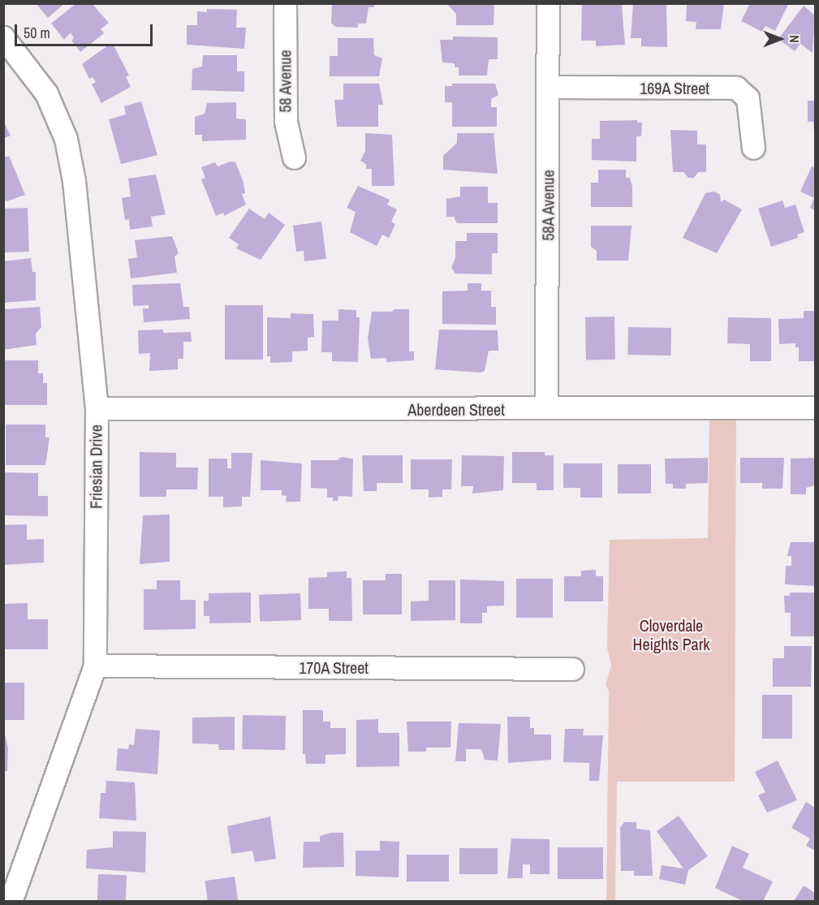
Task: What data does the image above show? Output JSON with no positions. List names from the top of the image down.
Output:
{
  "streets": {
    "street": [
      "58 Avenue",
      "169A Street",
      "58A Avenue",
      "Aberdeen Street",
      "Friesian Drive",
      "170A Street"
    ]
  },
  "crossings": [
    ["169A Street", "58A Avenue"],
    ["58A Avenue", "Aberdeen Street"],
    ["Aberdeen Street", "Friesian Drive"],
    ["Friesian Drive", "170A Street"]
  ],
  "parks": ["Cloverdale Heights Park"],
  "scale_bar": "50 m",
  "north": "right"
}
